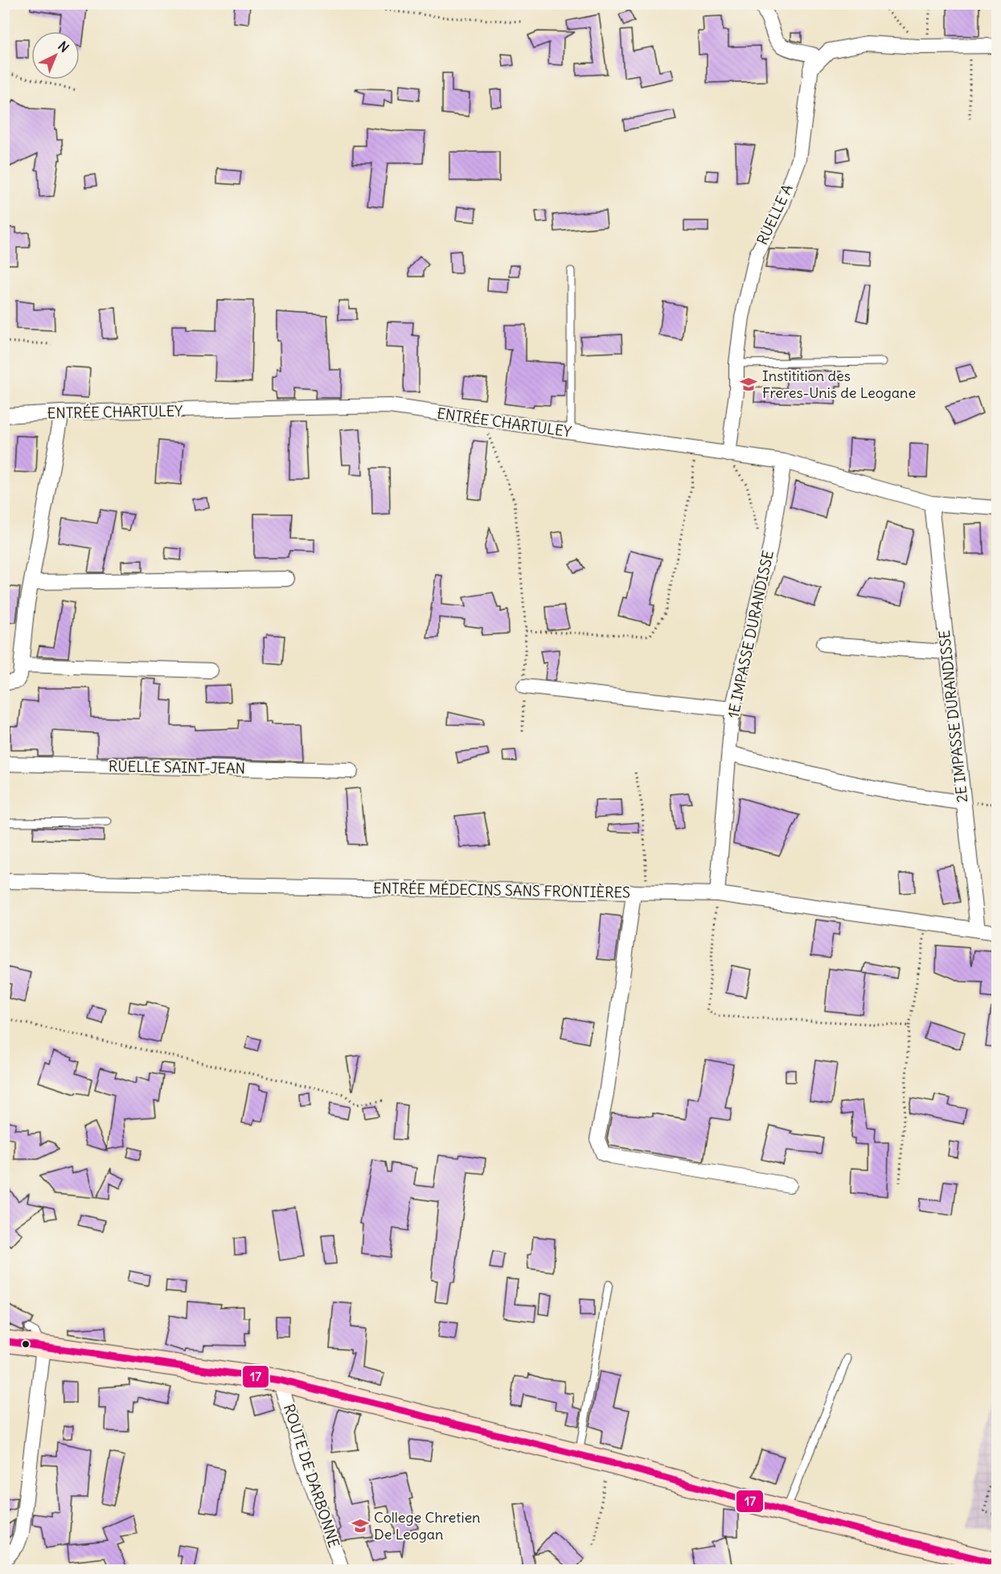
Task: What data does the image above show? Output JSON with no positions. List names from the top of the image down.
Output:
{
  "streets": {
    "street": [
      "RUELLE A",
      "ENTRÉE CHARTULEY",
      "1E IMPASSE DURANDISSE",
      "2E IMPASSE DURANDISSE",
      "RUELLE SAINT-JEAN",
      "ENTRÉE MÉDECINS SANS FRONTIÈRES",
      "ROUTE DE DARBONNE"
    ]
  },
  "crossings": [
    ["RUELLE A", "ENTRÉE CHARTULEY"],
    ["ENTRÉE CHARTULEY", "1E IMPASSE DURANDISSE"],
    ["ENTRÉE CHARTULEY", "2E IMPASSE DURANDISSE"],
    ["1E IMPASSE DURANDISSE", "ENTRÉE MÉDECINS SANS FRONTIÈRES"],
    ["2E IMPASSE DURANDISSE", "ENTRÉE MÉDECINS SANS FRONTIÈRES"]
  ],
  "places": {
    "school or university": ["Institition des Freres-Unis de Leogane", "College Chretien De Leogan"]
  },
  "lines": ["transit line 17"],
  "north": "top right"
}
